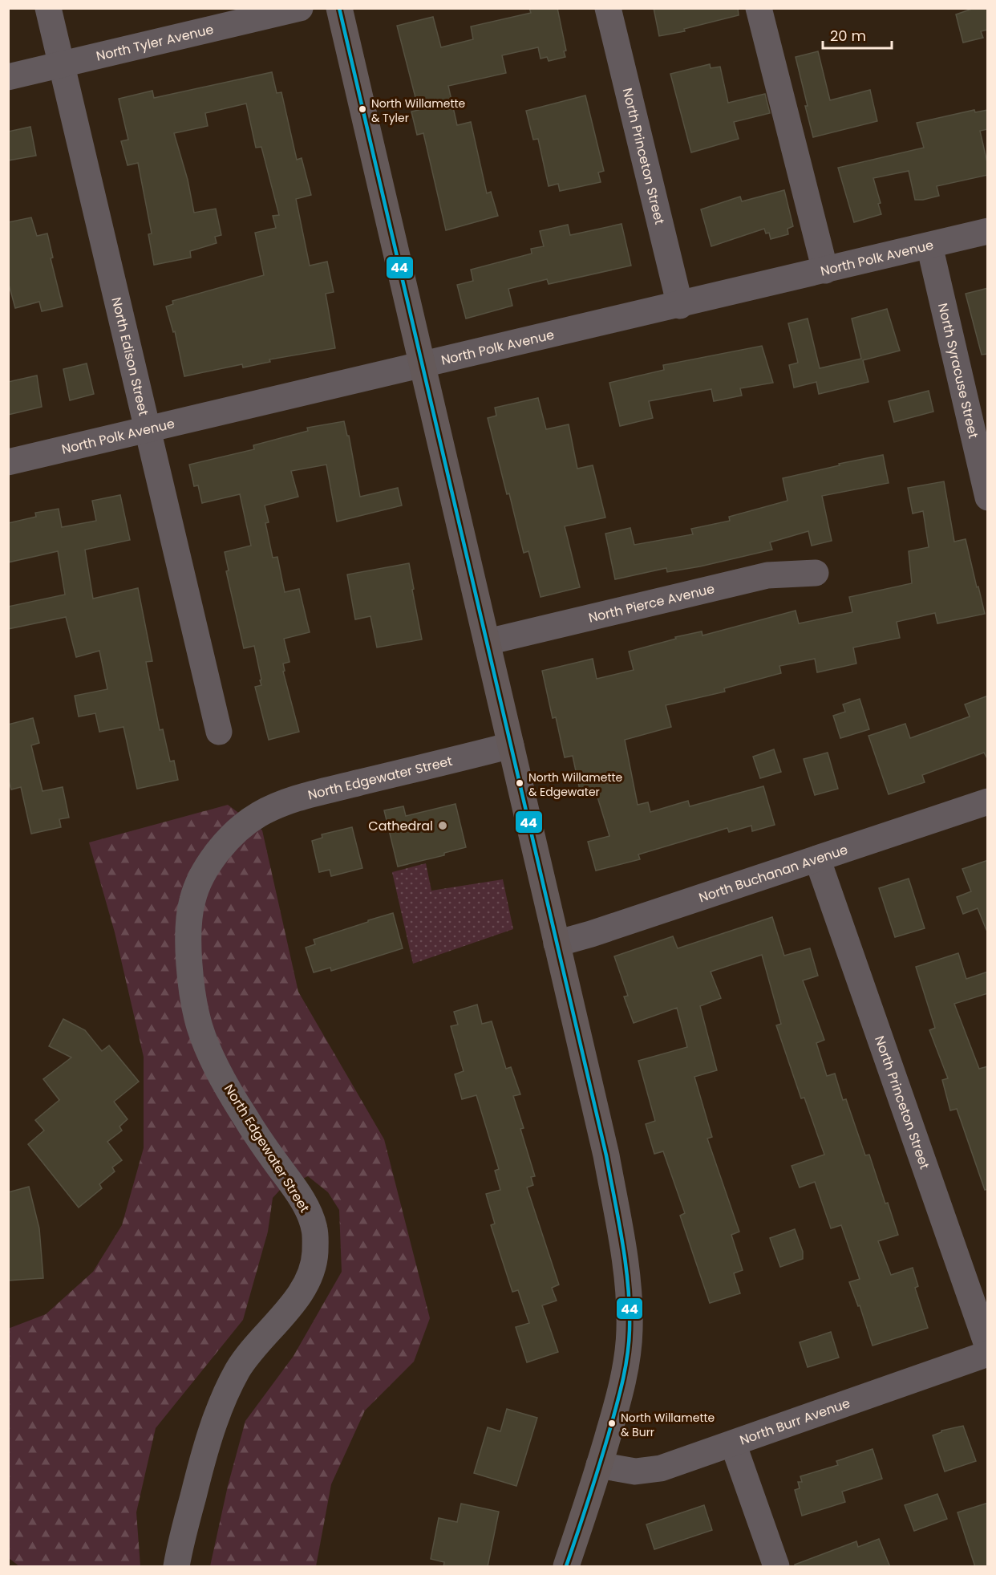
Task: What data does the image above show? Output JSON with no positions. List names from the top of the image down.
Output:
{
  "streets": {
    "street": [
      "North Tyler Avenue",
      "North Princeton Street",
      "North Polk Avenue",
      "North Edison Street",
      "North Syracuse Street",
      "North Pierce Avenue",
      "North Edgewater Street",
      "North Buchanan Avenue",
      "North Burr Avenue"
    ]
  },
  "crossings": [
    ["North Tyler Avenue", "North Edison Street"],
    ["North Princeton Street", "North Polk Avenue"],
    ["North Princeton Street", "North Buchanan Avenue"],
    ["North Polk Avenue", "North Edison Street"],
    ["North Polk Avenue", "North Syracuse Street"]
  ],
  "places": [
    "North Willamette & Tyler",
    "North Willamette & Edgewater",
    "Cathedral",
    "North Willamette & Burr"
  ],
  "lines": ["transit line 44"],
  "scale_bar": "20 m"
}
